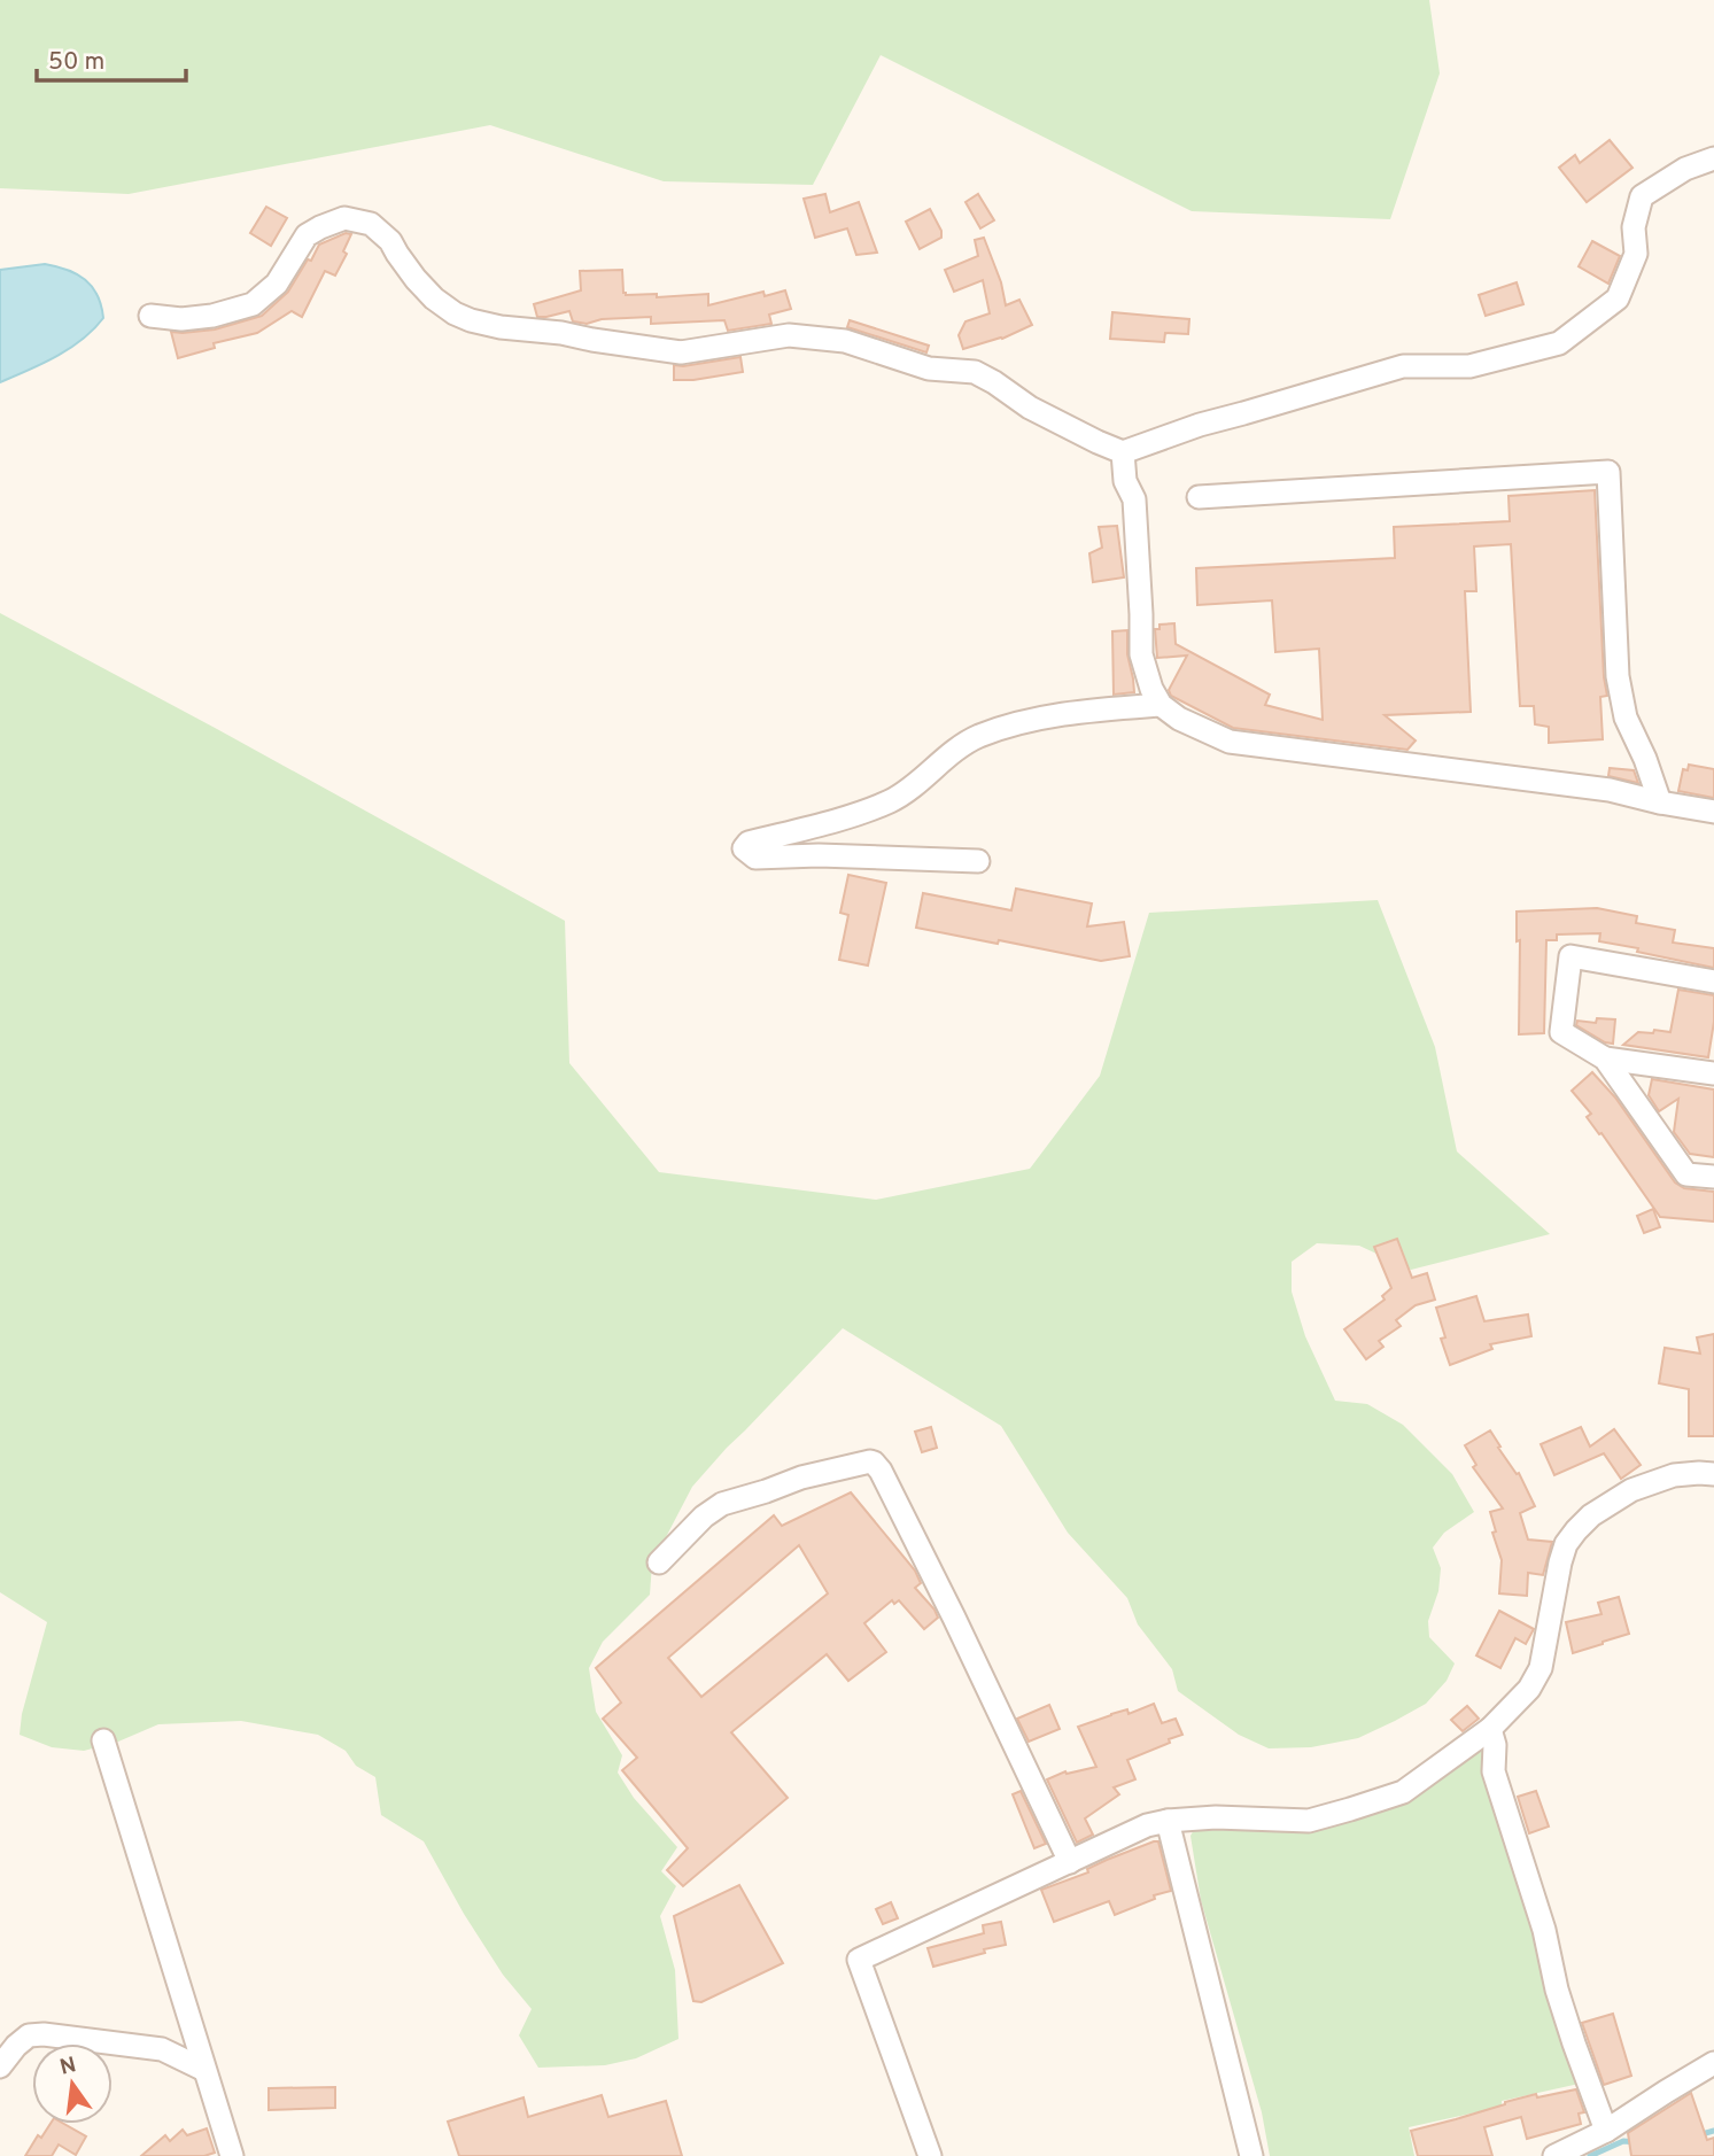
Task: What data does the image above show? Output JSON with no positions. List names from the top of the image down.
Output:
{
  "scale_bar": "50 m",
  "north": "top"
}
